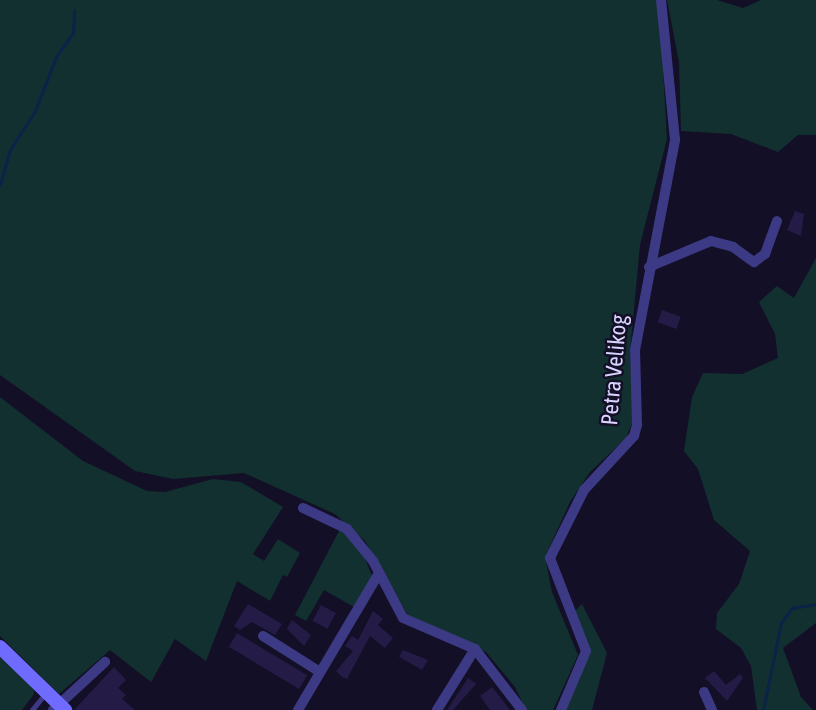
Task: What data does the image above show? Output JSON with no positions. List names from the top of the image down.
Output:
{
  "streets": {
    "street": ["Petra Velikog"]
  }
}
